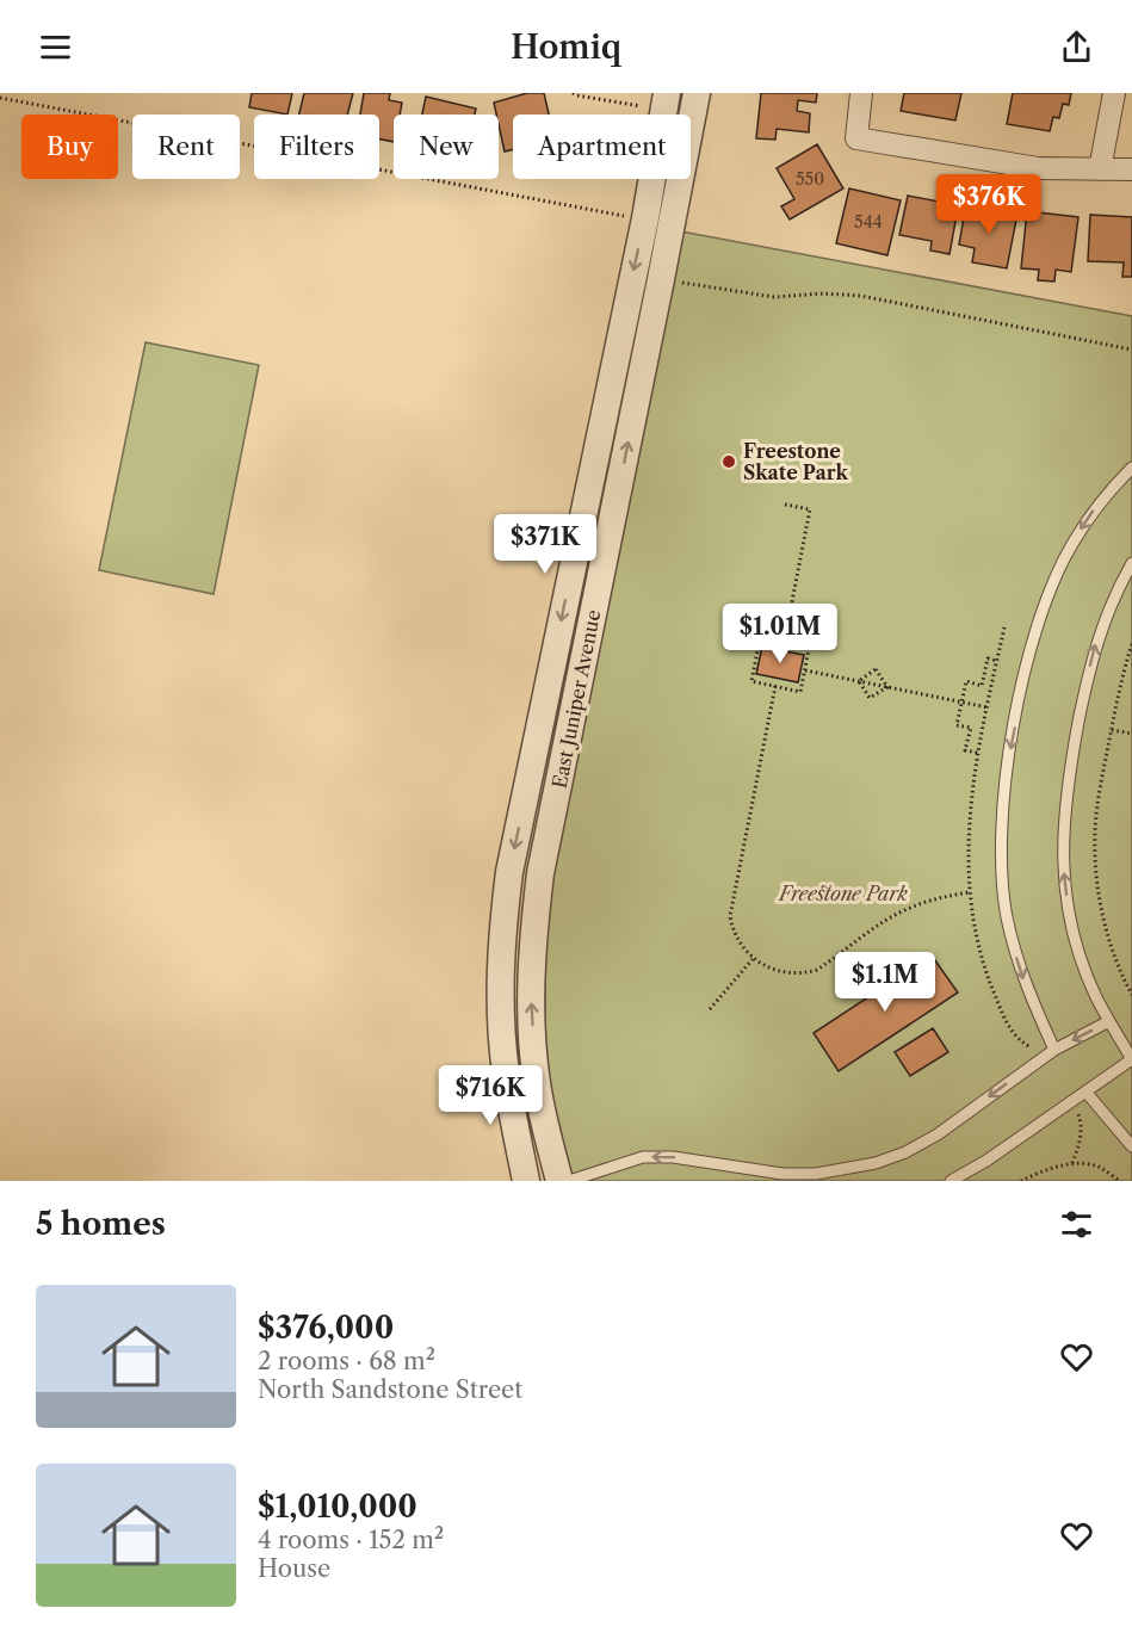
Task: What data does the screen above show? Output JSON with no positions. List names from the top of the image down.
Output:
{
  "streets": {
    "street": ["East Juniper Avenue"]
  },
  "parks": ["Freestone Park"],
  "places": ["Freestone Skate Park"],
  "house_numbers": ["550", "544"],
  "page": {
    "header": "Homiq",
    "chip": [
      "Buy",
      "Rent",
      "Filters",
      "New",
      "Apartment"
    ],
    "price": [
      "$376K",
      "$371K",
      "$1.01M",
      "$1.1M",
      "$716K"
    ],
    "heading": "5 homes",
    "list": [
      {
        "name": "$376,000",
        "note": "2 rooms · 68 m² · North Sandstone Street"
      },
      {
        "name": "$1,010,000",
        "note": "4 rooms · 152 m² · House"
      }
    ]
  }
}
